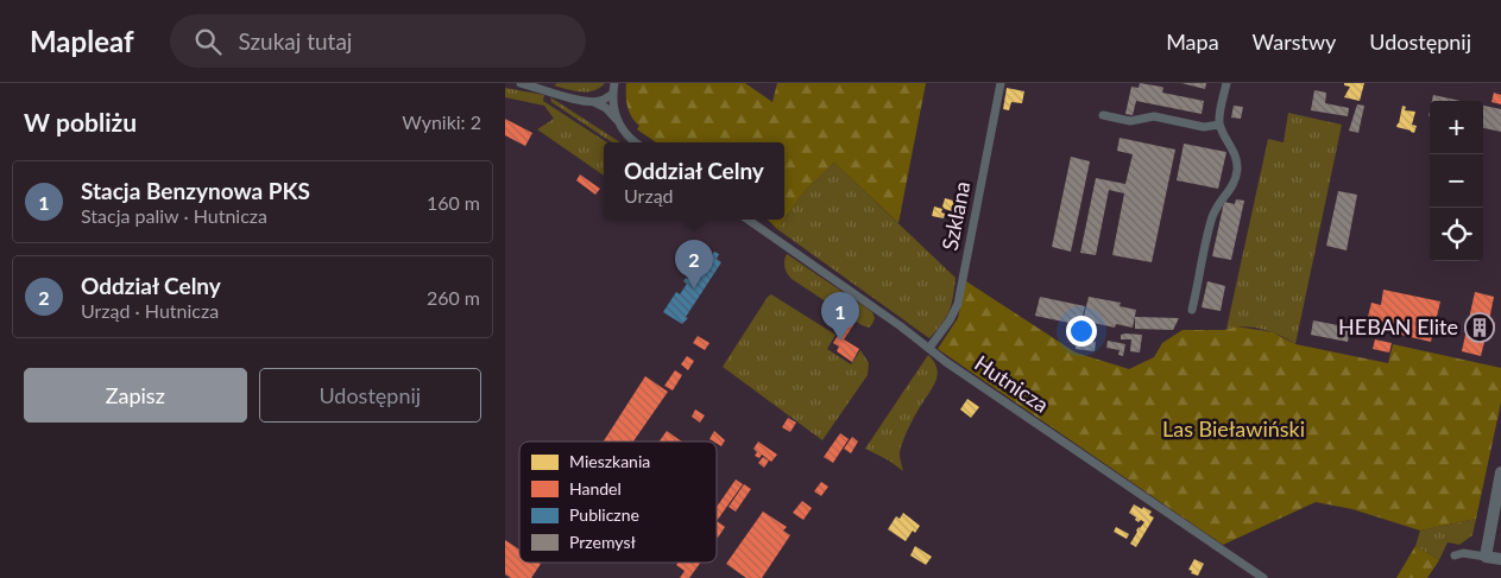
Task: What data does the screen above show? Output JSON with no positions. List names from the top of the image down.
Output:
{
  "streets": {
    "street": ["Szklana", "Hutnicza"]
  },
  "crossings": [
    ["Szklana", "Hutnicza"]
  ],
  "parks": ["Las Bieławiński"],
  "places": {
    "building": ["HEBAN Elite"]
  },
  "legend": [
    "Mieszkania",
    "Handel",
    "Publiczne",
    "Przemysł"
  ],
  "page": {
    "header": "Mapleaf",
    "search": "Szukaj tutaj",
    "nav": ["Mapa", "Warstwy", "Udostępnij"],
    "heading": ["W pobliżu", "Wyniki: 2"],
    "map_buttons": ["+", "−"],
    "popup": ["Oddział Celny", "Urząd"],
    "list": [
      {
        "mark": "1",
        "name": "Stacja Benzynowa PKS",
        "note": "Stacja paliw · Hutnicza",
        "value": "160 m"
      },
      {
        "mark": "2",
        "name": "Oddział Celny",
        "note": "Urząd · Hutnicza",
        "value": "260 m"
      }
    ],
    "pins": ["2", "1"],
    "buttons": ["Zapisz", "Udostępnij"]
  }
}
